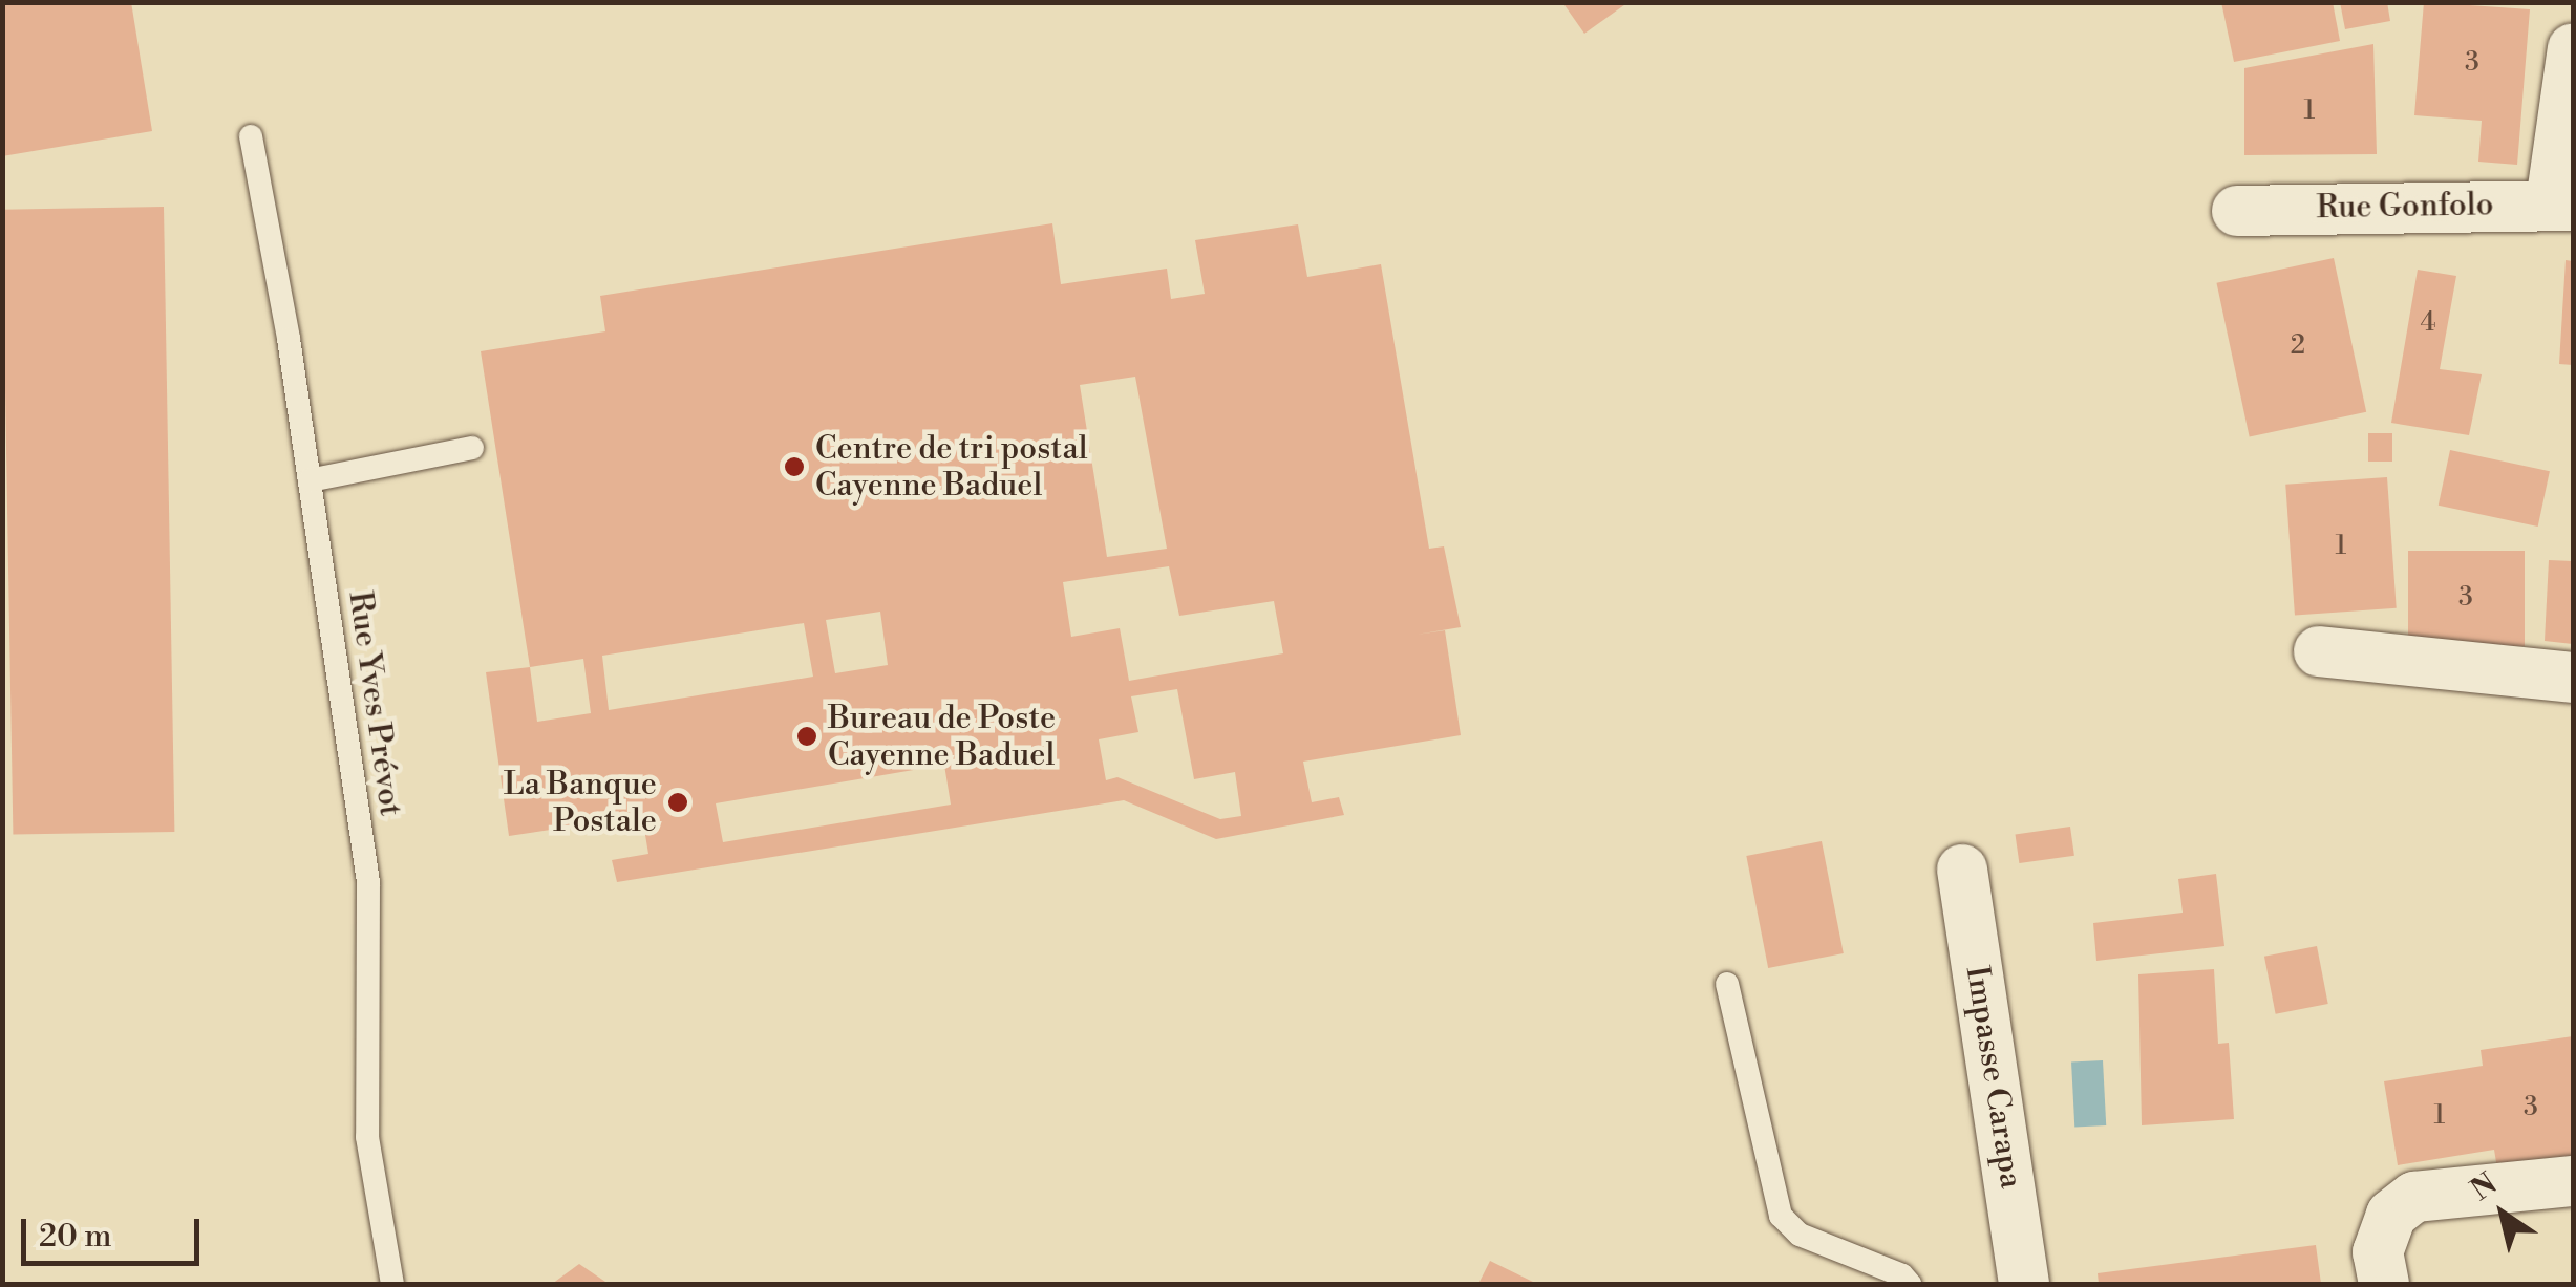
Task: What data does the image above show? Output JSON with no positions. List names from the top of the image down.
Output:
{
  "streets": {
    "street": ["Rue Gonfolo", "Impasse Carapa"],
    "lane": ["Rue Yves Prévot"]
  },
  "places": ["Centre de tri postal Cayenne Baduel", "Bureau de Poste Cayenne Baduel", "La Banque Postale"],
  "house_numbers": [
    "3",
    "1",
    "4",
    "2",
    "1",
    "3",
    "3",
    "1"
  ],
  "scale_bar": "20 m",
  "north": "top left"
}
